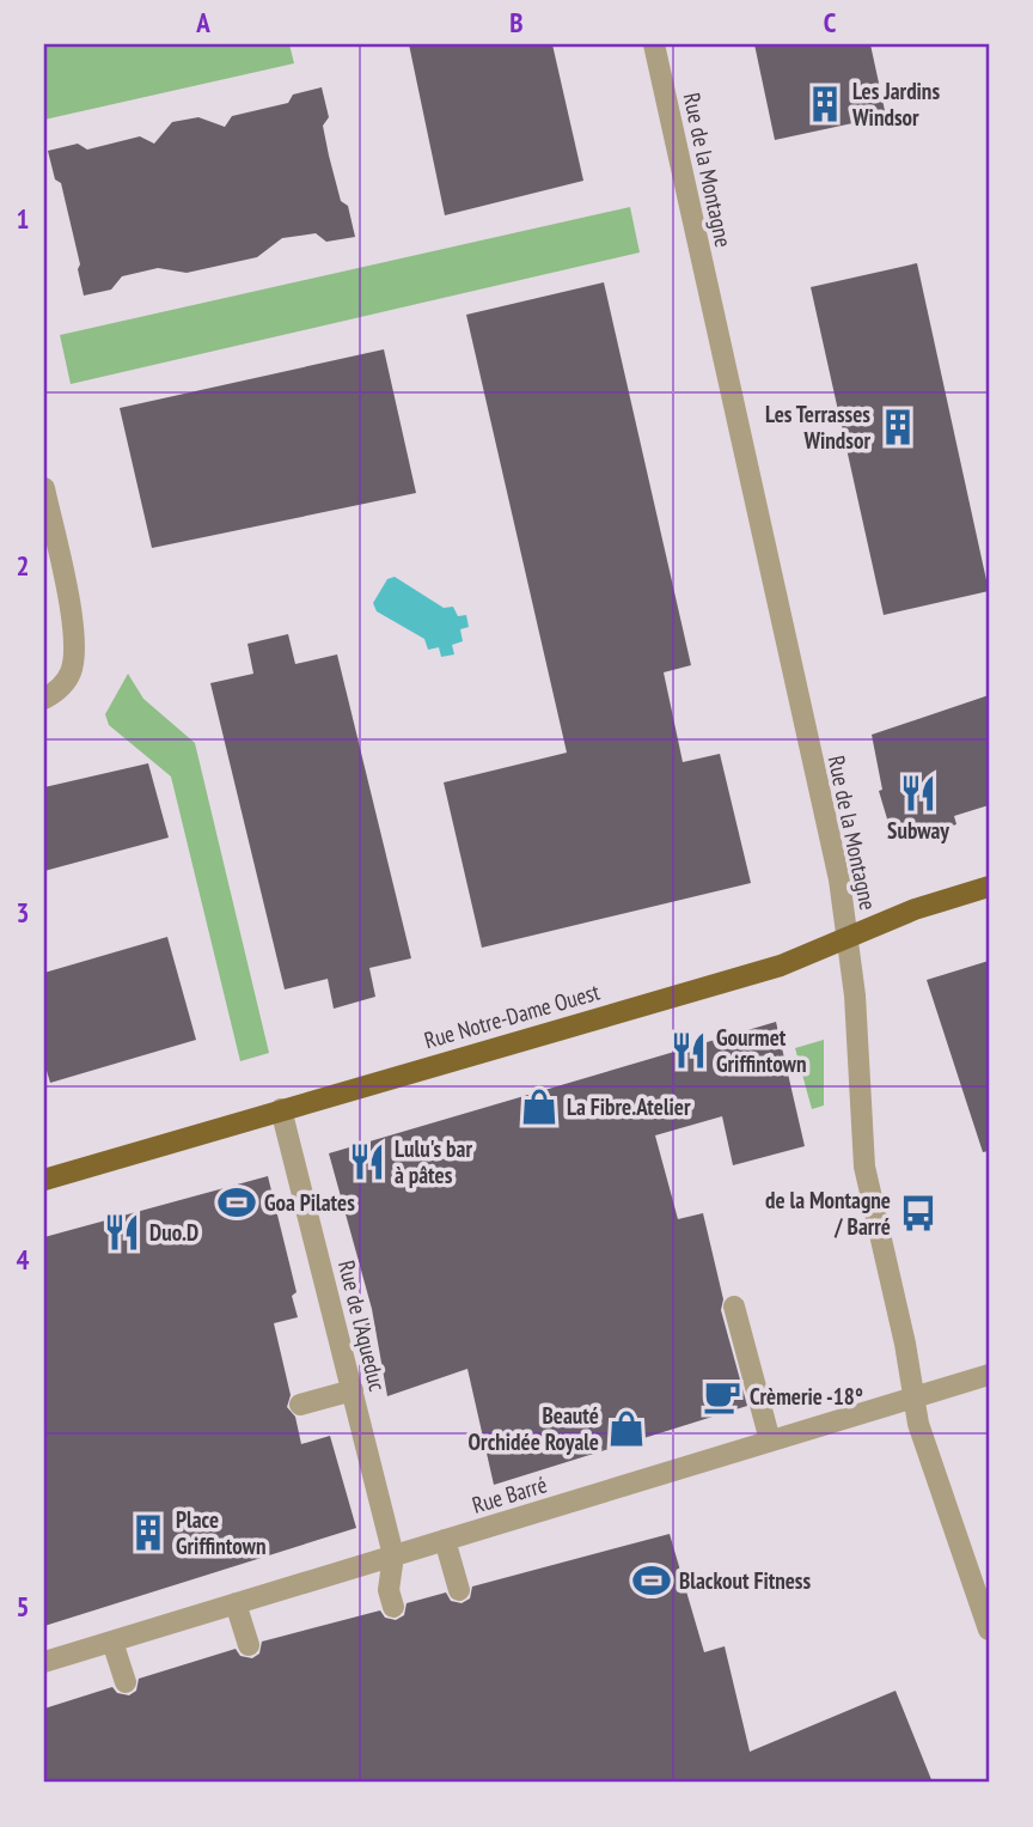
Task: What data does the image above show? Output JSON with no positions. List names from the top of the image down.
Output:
{
  "streets": {
    "main road": ["Rue Notre-Dame Ouest"],
    "street": ["Rue de la Montagne", "Rue de l'Aqueduc", "Rue Barré"]
  },
  "crossings": [
    ["Rue de la Montagne", "Rue Notre-Dame Ouest"],
    ["Rue de la Montagne", "Rue Barré"],
    ["Rue Notre-Dame Ouest", "Rue de l'Aqueduc"],
    ["Rue de l'Aqueduc", "Rue Barré"]
  ],
  "places": {
    "building": ["Les Jardins Windsor", "Les Terrasses Windsor", "Place Griffintown"],
    "restaurant": [
      "Subway",
      "Gourmet Griffintown",
      "Lulu's bar à pâtes",
      "Duo.D"
    ],
    "shop": ["La Fibre.Atelier", "Beauté Orchidée Royale"],
    "sports": ["Goa Pilates", "Blackout Fitness"],
    "bus stop": ["de la Montagne / Barré"],
    "cafe": ["Crèmerie -18°"]
  },
  "grid": {
    "columns": ["A", "B", "C"],
    "rows": [
      "1",
      "2",
      "3",
      "4",
      "5"
    ]
  }
}
